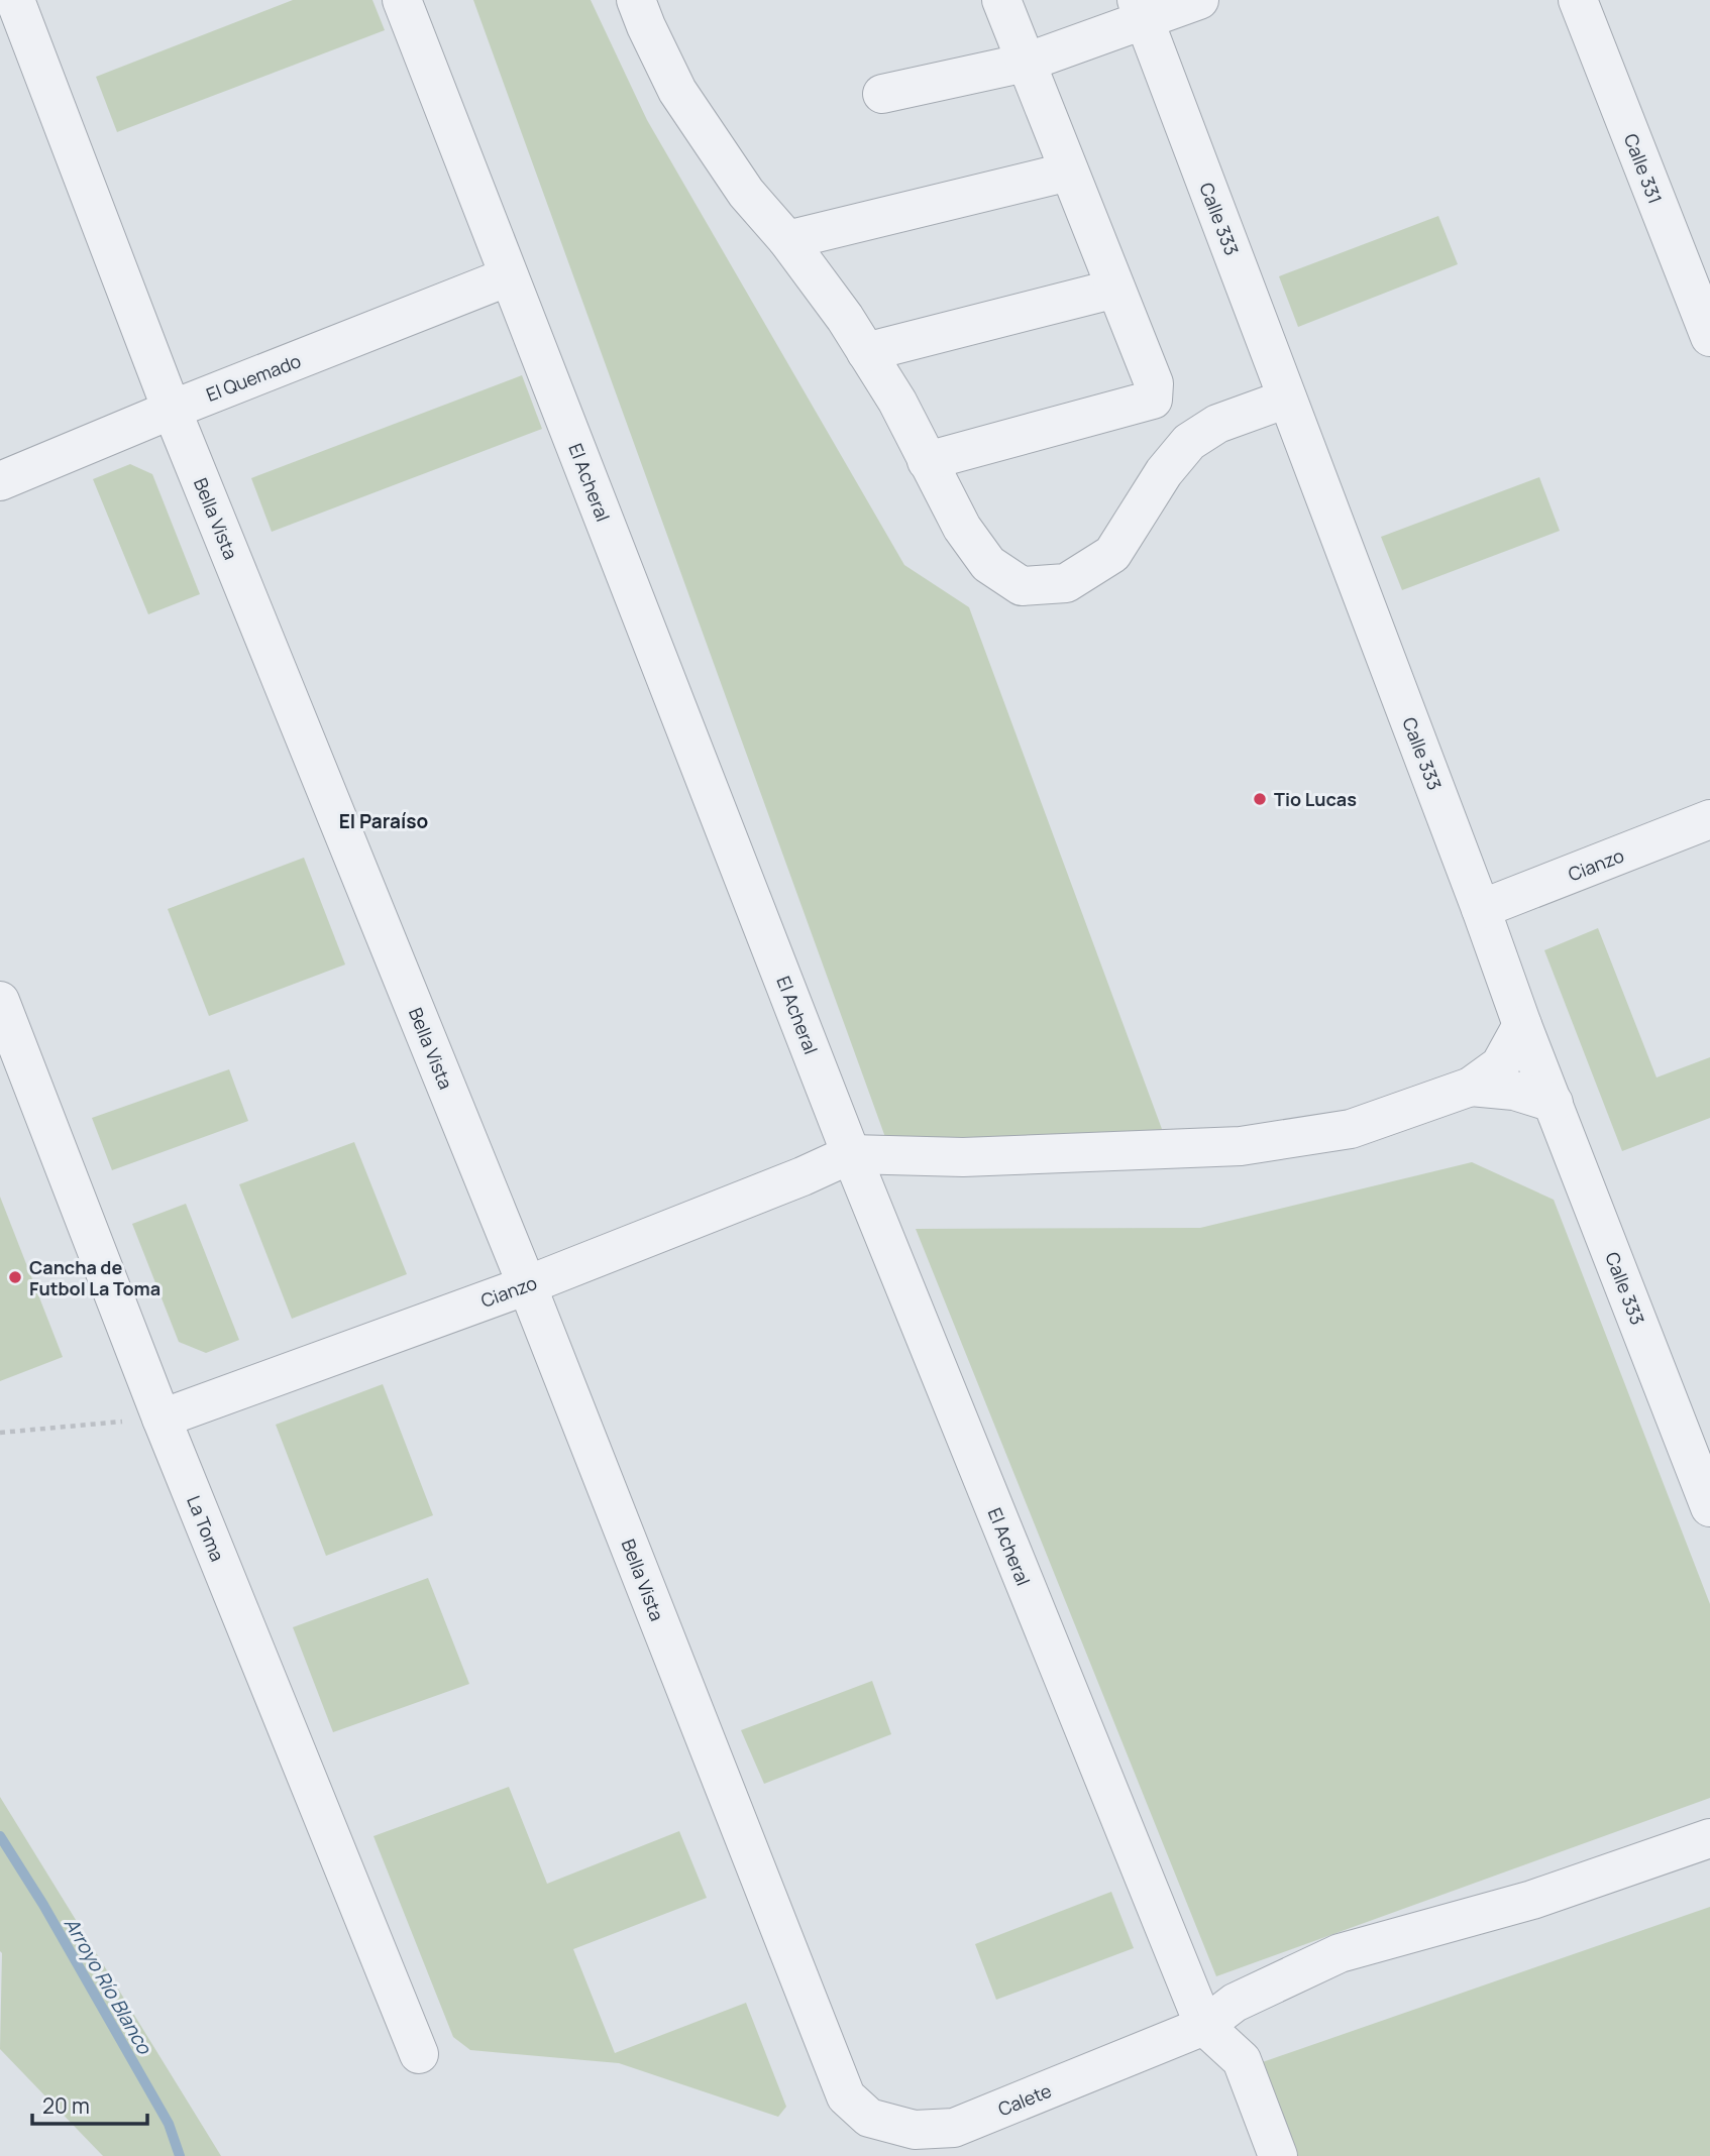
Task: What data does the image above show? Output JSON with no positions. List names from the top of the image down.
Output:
{
  "streets": {
    "street": [
      "Calle 331",
      "Calle 333",
      "El Quemado",
      "El Acheral",
      "Bella Vista",
      "Cianzo",
      "La Toma",
      "Calete"
    ]
  },
  "crossings": [
    ["Calle 333", "Cianzo"],
    ["El Quemado", "El Acheral"],
    ["El Quemado", "Bella Vista"],
    ["El Acheral", "Cianzo"],
    ["El Acheral", "Calete"],
    ["Bella Vista", "Cianzo"],
    ["Bella Vista", "Calete"],
    ["Cianzo", "La Toma"]
  ],
  "districts": ["El Paraíso"],
  "water": ["Arroyo Río Blanco"],
  "places": ["Tio Lucas", "Cancha de Futbol La Toma"],
  "scale_bar": "20 m"
}
